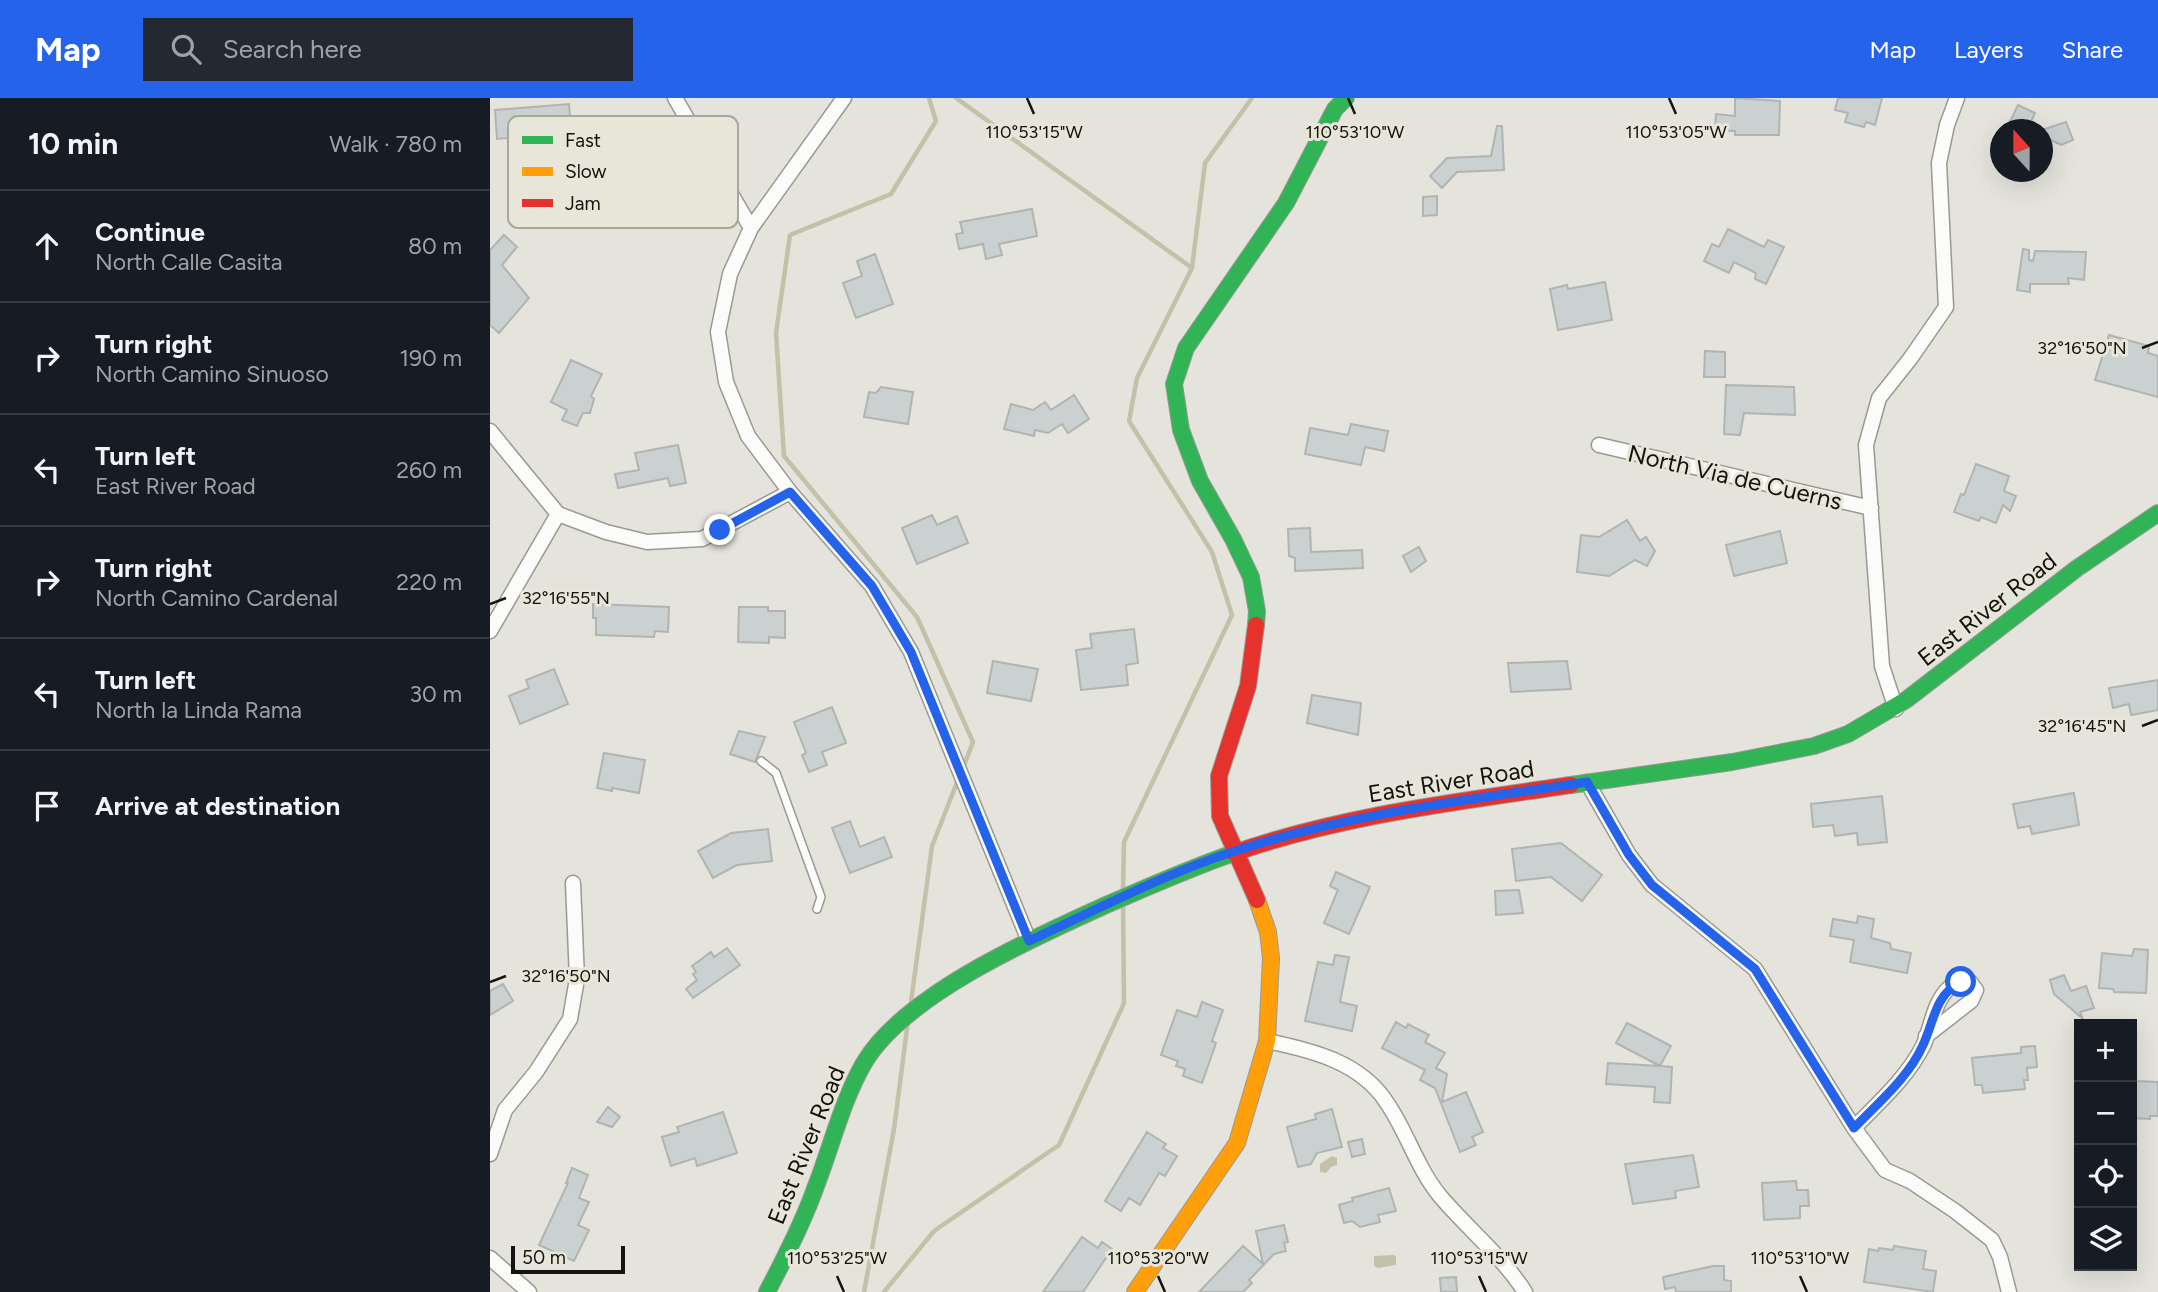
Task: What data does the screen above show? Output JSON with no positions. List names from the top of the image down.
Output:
{
  "streets": {
    "street": ["North Via de Cuerns", "East River Road"]
  },
  "legend": ["Fast", "Slow", "Jam"],
  "scale_bar": "50 m",
  "north": "top",
  "page": {
    "header": "Map",
    "search": "Search here",
    "nav": ["Map", "Layers", "Share"],
    "heading": ["10 min", "Walk · 780 m"],
    "list": [
      ["Continue", "North Calle Casita", "80 m"],
      ["Turn right", "North Camino Sinuoso", "190 m"],
      ["Turn left", "East River Road", "260 m"],
      ["Turn right", "North Camino Cardenal", "220 m"],
      ["Turn left", "North la Linda Rama", "30 m"],
      "Arrive at destination"
    ],
    "map_buttons": ["+", "−"],
    "scale": "50 m"
  },
  "coordinates": [
    "110°53'15\"W",
    "110°53'10\"W",
    "110°53'05\"W",
    "32°16'50\"N",
    "32°16'55\"N",
    "32°16'45\"N",
    "110°53'25\"W",
    "110°53'20\"W"
  ]
}
